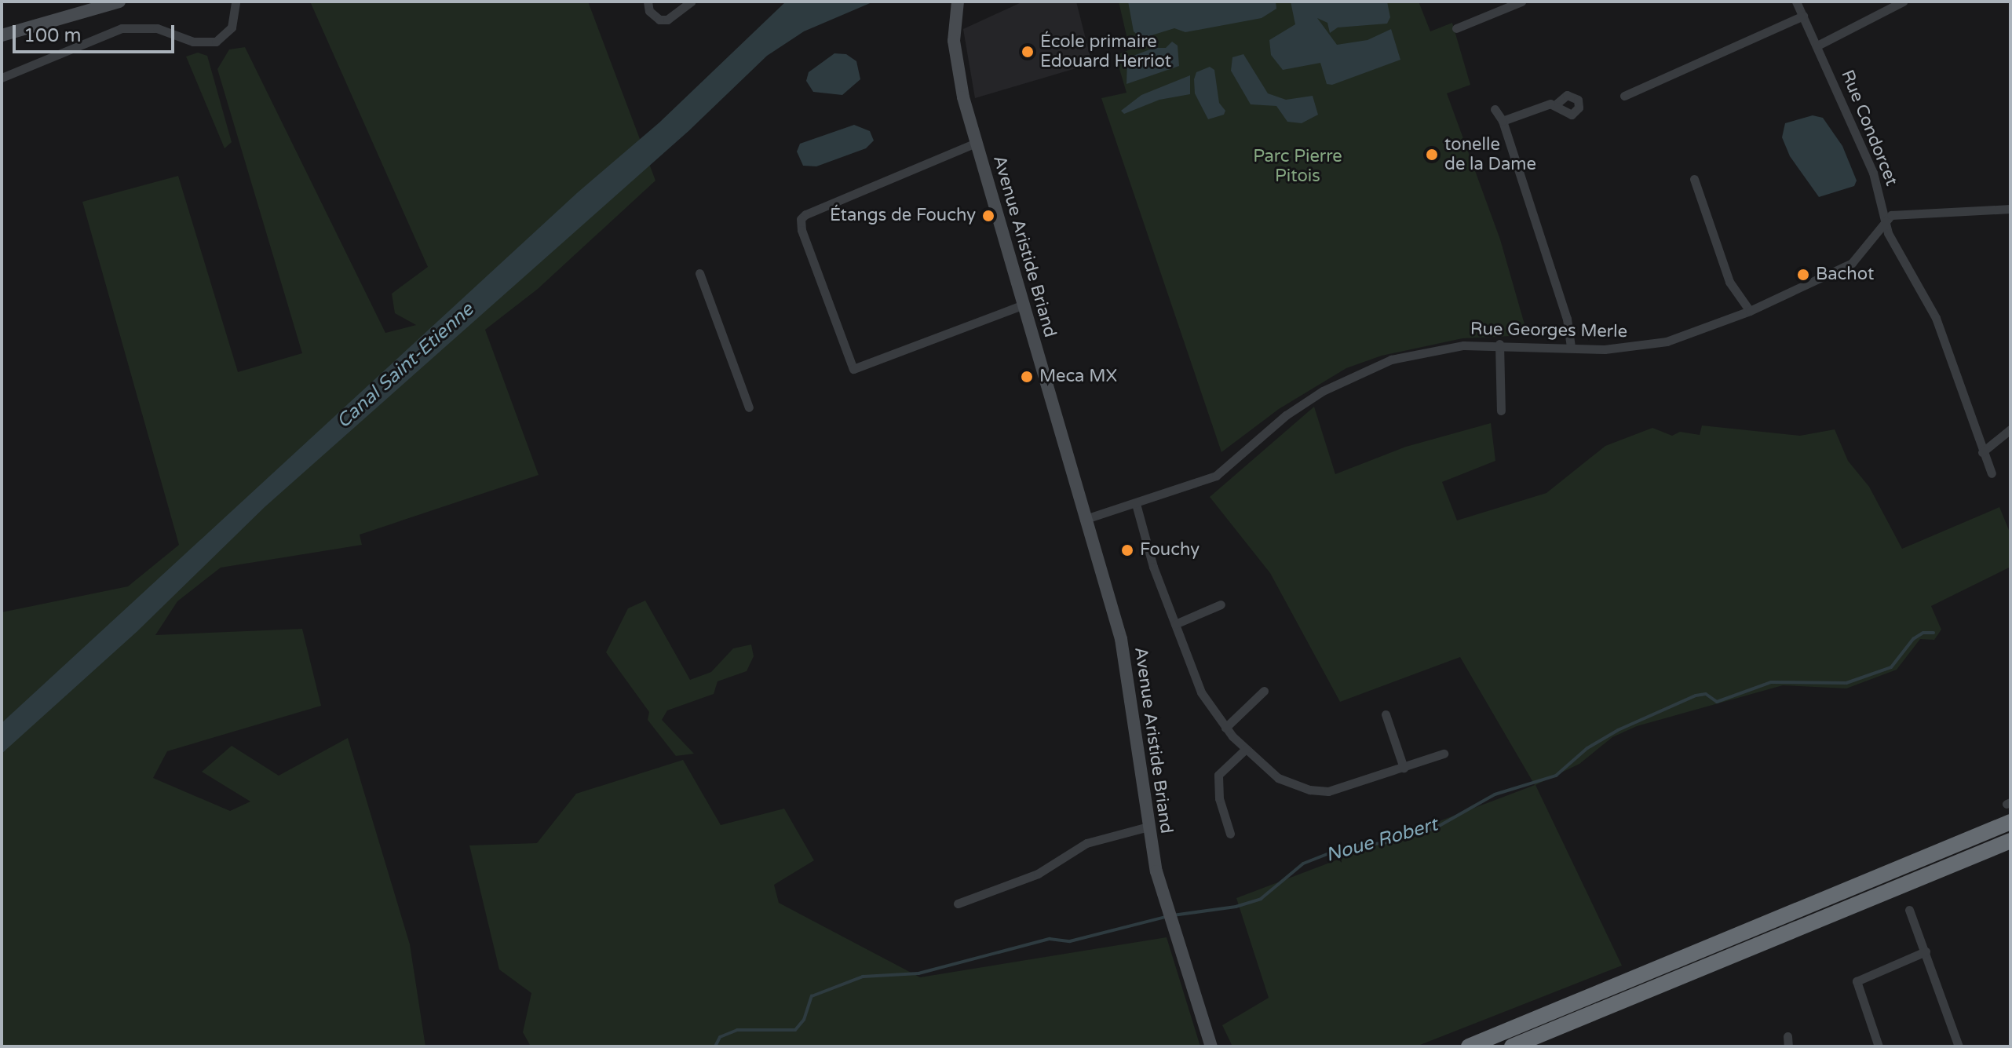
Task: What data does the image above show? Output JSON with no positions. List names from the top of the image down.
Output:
{
  "streets": {
    "street": ["Rue Condorcet", "Avenue Aristide Briand", "Rue Georges Merle"]
  },
  "crossings": [
    ["Avenue Aristide Briand", "Rue Georges Merle"]
  ],
  "water": ["Canal Saint-Etienne", "Noue Robert"],
  "parks": ["Parc Pierre Pitois"],
  "places": [
    "École primaire Edouard Herriot",
    "tonelle de la Dame",
    "Étangs de Fouchy",
    "Bachot",
    "Meca MX",
    "Fouchy"
  ],
  "scale_bar": "100 m"
}
